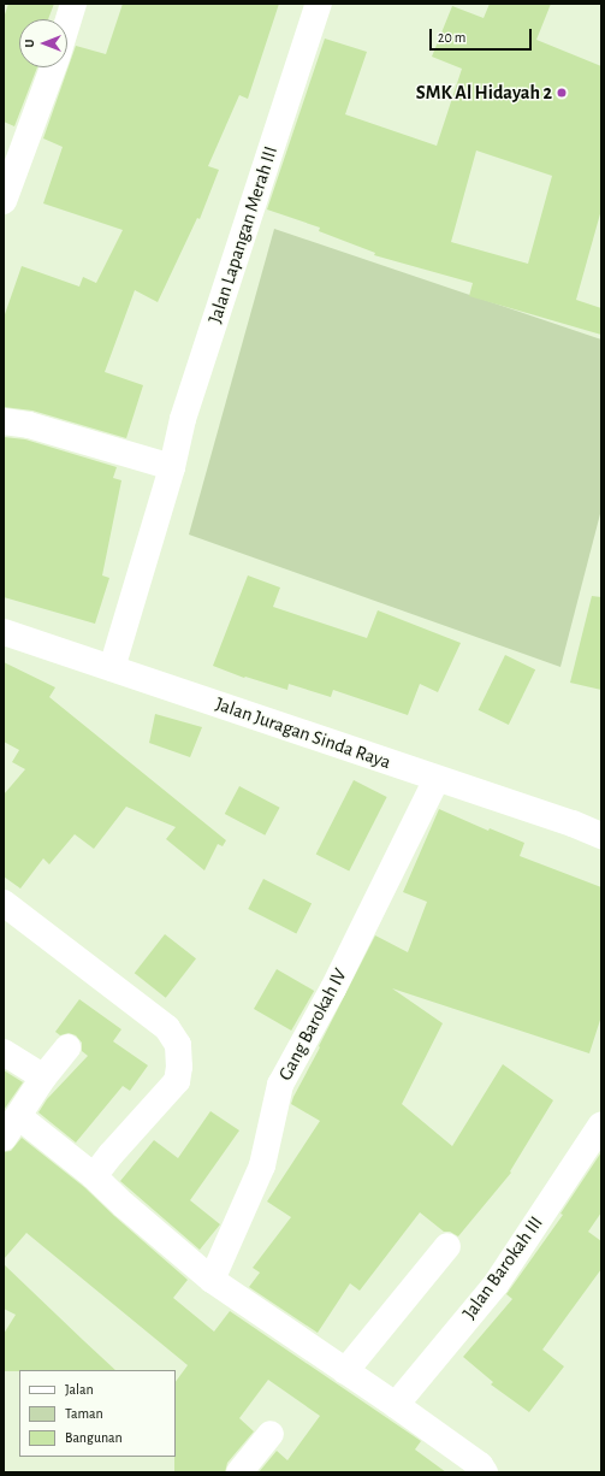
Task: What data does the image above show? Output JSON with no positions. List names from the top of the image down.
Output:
{
  "streets": {
    "street": [
      "Jalan Lapangan Merah III",
      "Jalan Juragan Sinda Raya",
      "Gang Barokah IV",
      "Jalan Barokah III"
    ]
  },
  "crossings": [
    ["Jalan Lapangan Merah III", "Jalan Juragan Sinda Raya"],
    ["Jalan Juragan Sinda Raya", "Gang Barokah IV"]
  ],
  "places": ["SMK Al Hidayah 2"],
  "legend": ["Jalan", "Taman", "Bangunan"],
  "scale_bar": "20 m",
  "north": "left"
}
